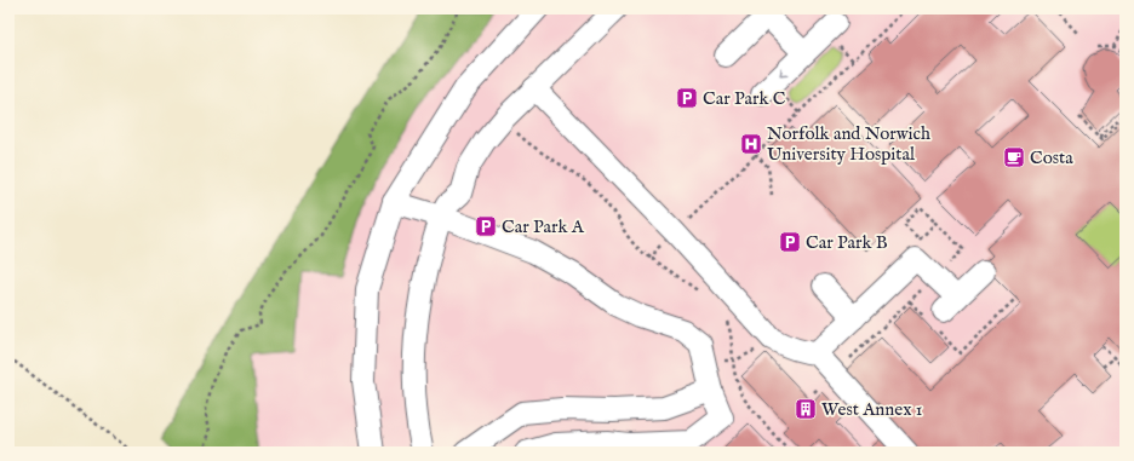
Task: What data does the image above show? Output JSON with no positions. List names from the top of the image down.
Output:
{
  "places": {
    "parking": ["Car Park C", "Car Park A", "Car Park B"],
    "hospital": ["Norfolk and Norwich University Hospital"],
    "cafe": ["Costa"],
    "building": ["West Annex 1"]
  }
}
